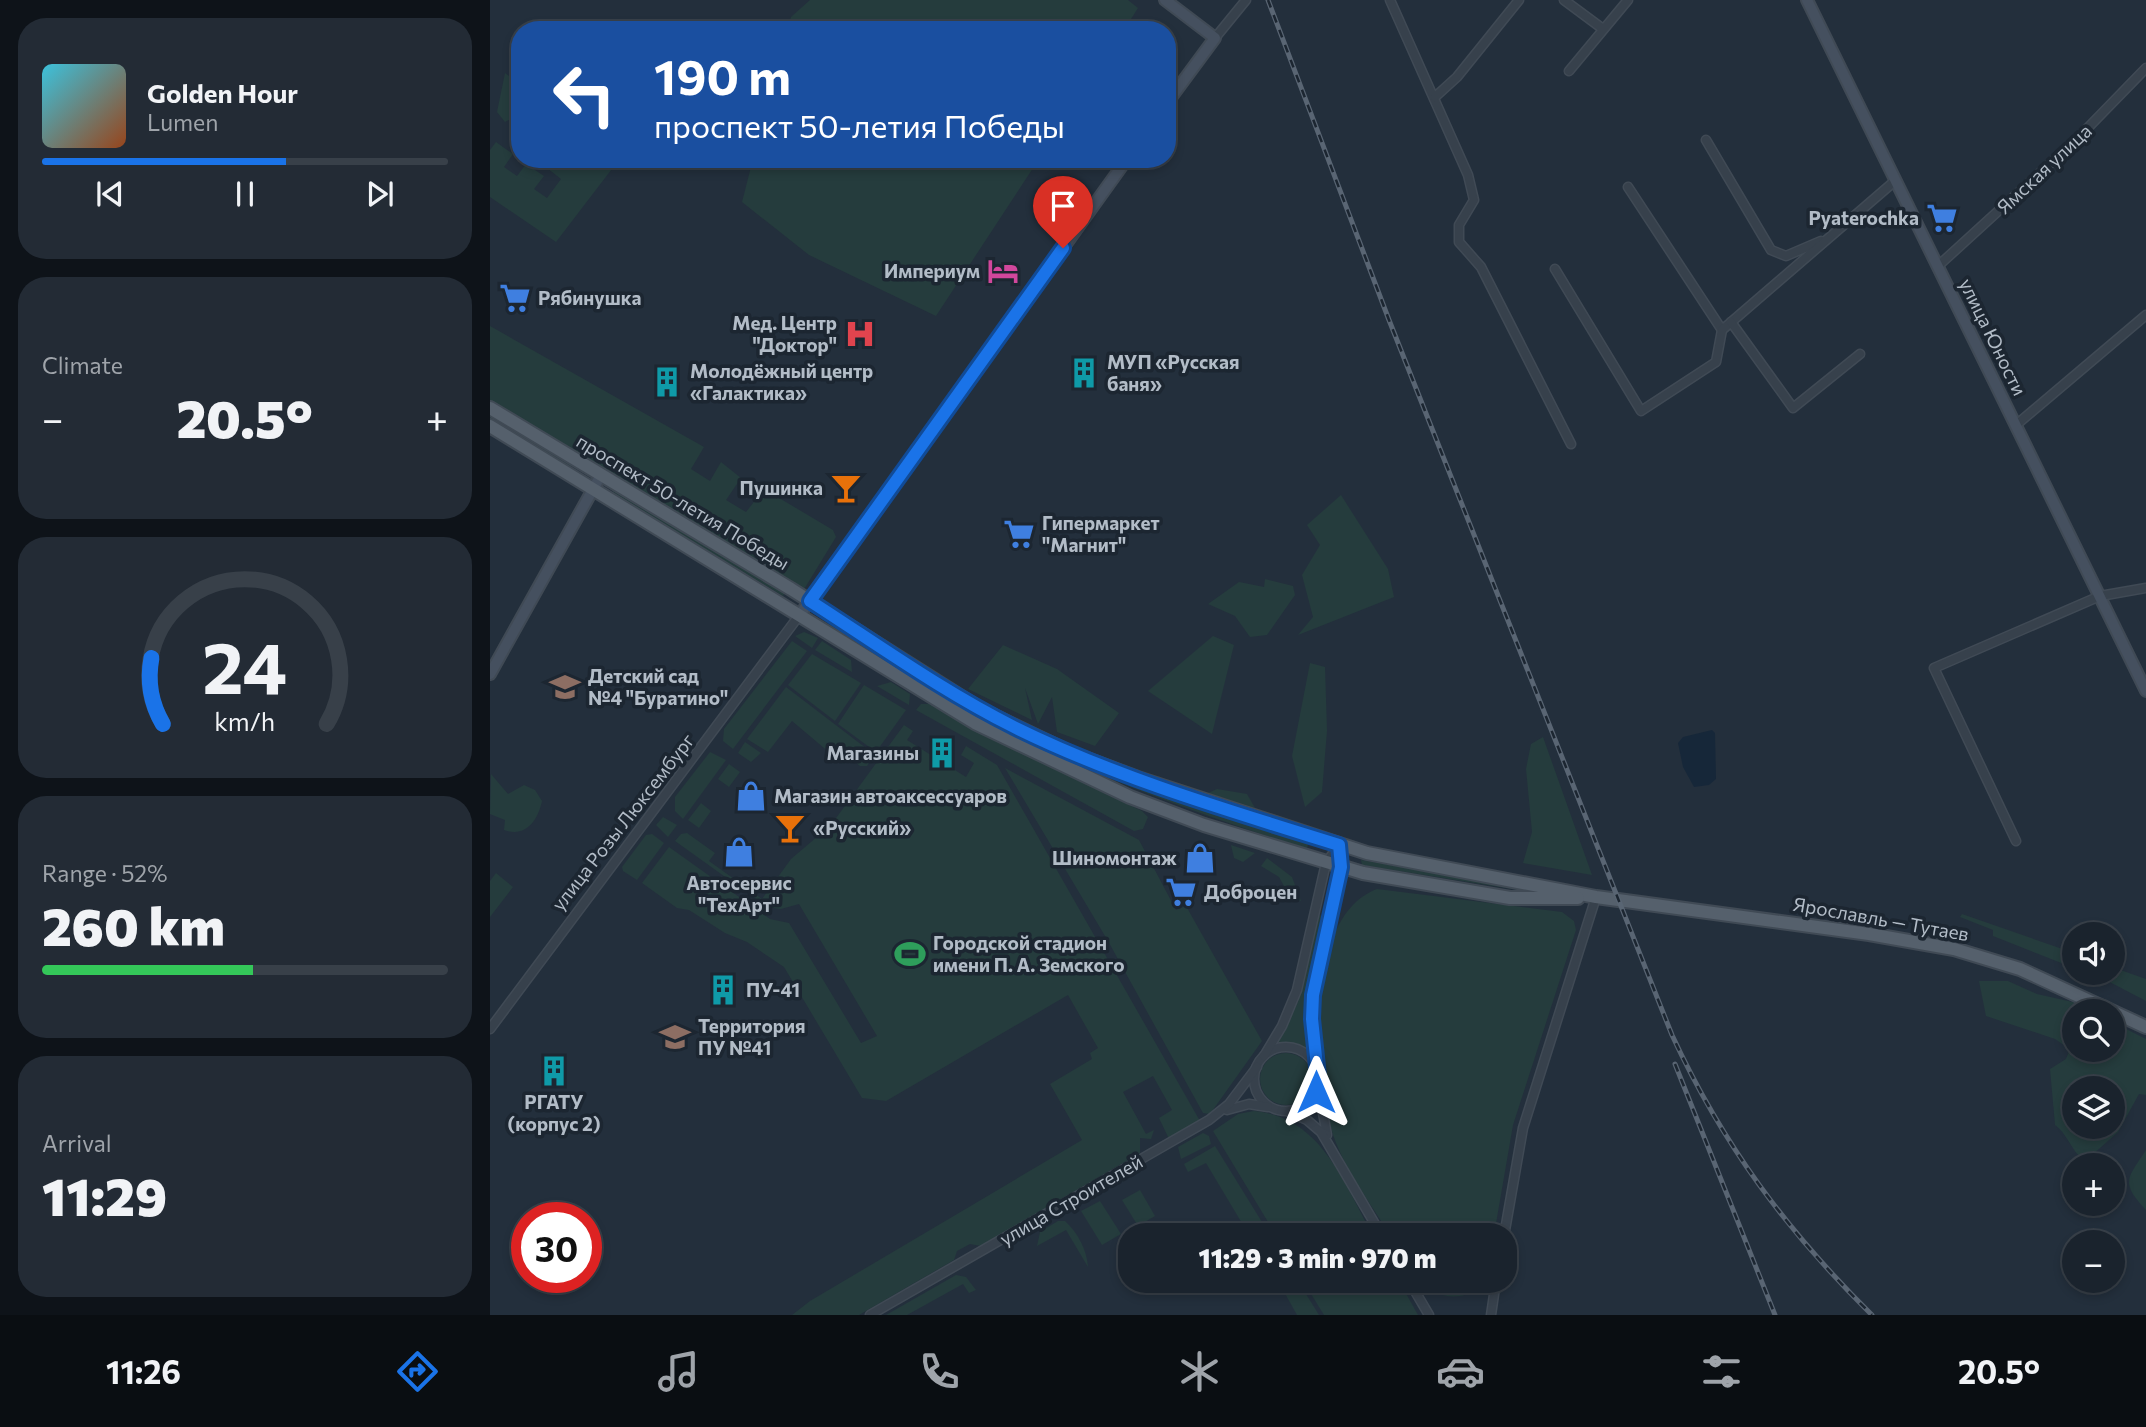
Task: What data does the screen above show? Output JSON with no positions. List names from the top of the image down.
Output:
{
  "streets": {
    "main road": ["проспект 50-летия Победы", "Ярославль — Тутаев"],
    "street": [
      "Ямская улица",
      "улица Юности",
      "улица Розы Люксембург",
      "улица Строителей"
    ]
  },
  "crossings": [
    ["Ямская улица", "улица Юности"],
    ["проспект 50-летия Победы", "улица Розы Люксембург"],
    ["проспект 50-летия Победы", "Ярославль — Тутаев"]
  ],
  "places": {
    "supermarket": [
      "Pyaterochka",
      "Рябинушка",
      "Гипермаркет \"Магнит\"",
      "Доброцен"
    ],
    "hotel": ["Империум"],
    "hospital": ["Мед. Центр \"Доктор\""],
    "building": [
      "МУП «Русская баня»",
      "Молодёжный центр «Галактика»",
      "Магазины",
      "ПУ-41",
      "РГАТУ (корпус 2)"
    ],
    "bar": ["Пушинка", "«Русский»"],
    "school or university": ["Детский сад №4 \"Буратино\"", "Территория ПУ №41"],
    "shop": ["Магазин автоаксессуаров", "Автосервис \"ТехАрт\"", "Шиномонтаж"],
    "sports": ["Городской стадион имени П. А. Земского"]
  },
  "page": {
    "turn": ["190 m", "проспект 50-летия Победы"],
    "song": ["Golden Hour", "Lumen"],
    "tile": [
      "Climate",
      ["Range · 52%", "260 km"],
      ["Arrival", "11:29"]
    ],
    "heat": ["−", "20.5°", "+"],
    "map_buttons": ["+", "−"],
    "limit": "30",
    "trip": "11:29 · 3 min · 970 m",
    "tabs": ["11:26", "20.5°"],
    "gauge": ["24", "km/h"]
  }
}
